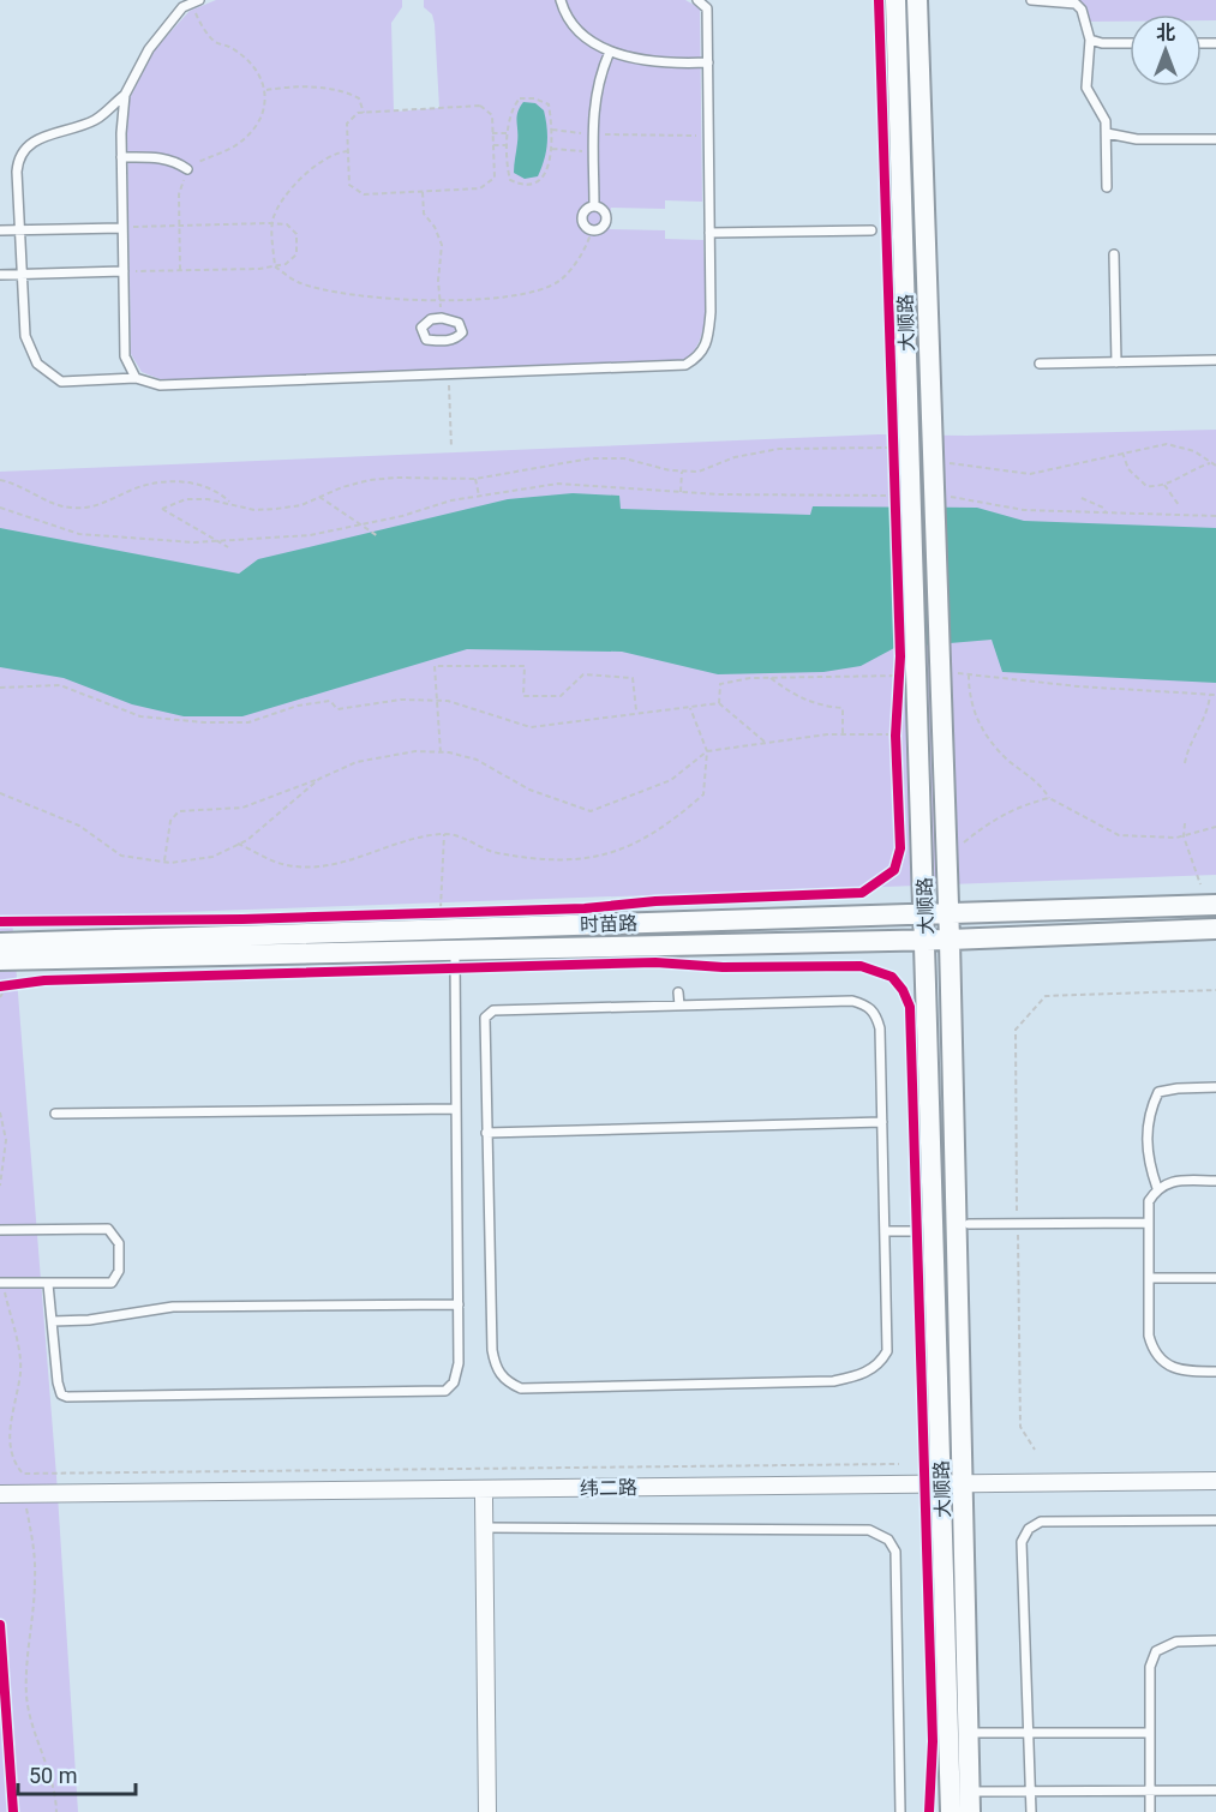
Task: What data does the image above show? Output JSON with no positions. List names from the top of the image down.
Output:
{
  "streets": {
    "street": ["大顺路", "时苗路", "纬二路"]
  },
  "crossings": [
    ["大顺路", "时苗路"],
    ["大顺路", "纬二路"]
  ],
  "scale_bar": "50 m",
  "north": "top"
}
